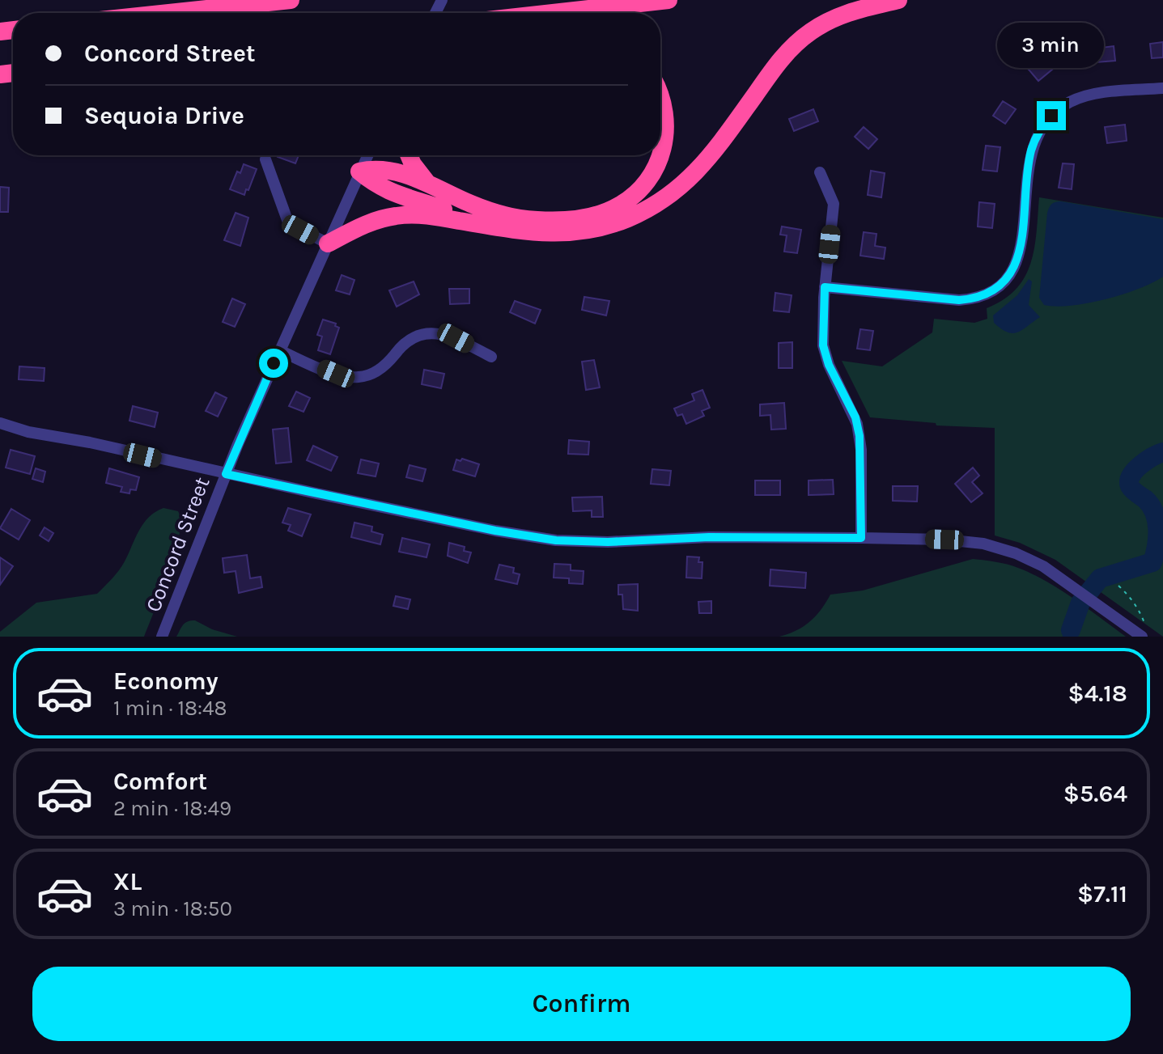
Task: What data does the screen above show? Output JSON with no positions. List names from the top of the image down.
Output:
{
  "streets": {
    "street": ["Concord Street"]
  },
  "page": {
    "banner": ["Concord Street", "Sequoia Drive"],
    "bubble": "3 min",
    "list": [
      {
        "name": "Economy",
        "note": "1 min · 18:48",
        "value": "$4.18"
      },
      {
        "name": "Comfort",
        "note": "2 min · 18:49",
        "value": "$5.64"
      },
      {
        "name": "XL",
        "note": "3 min · 18:50",
        "value": "$7.11"
      }
    ],
    "buttons": "Confirm"
  }
}
